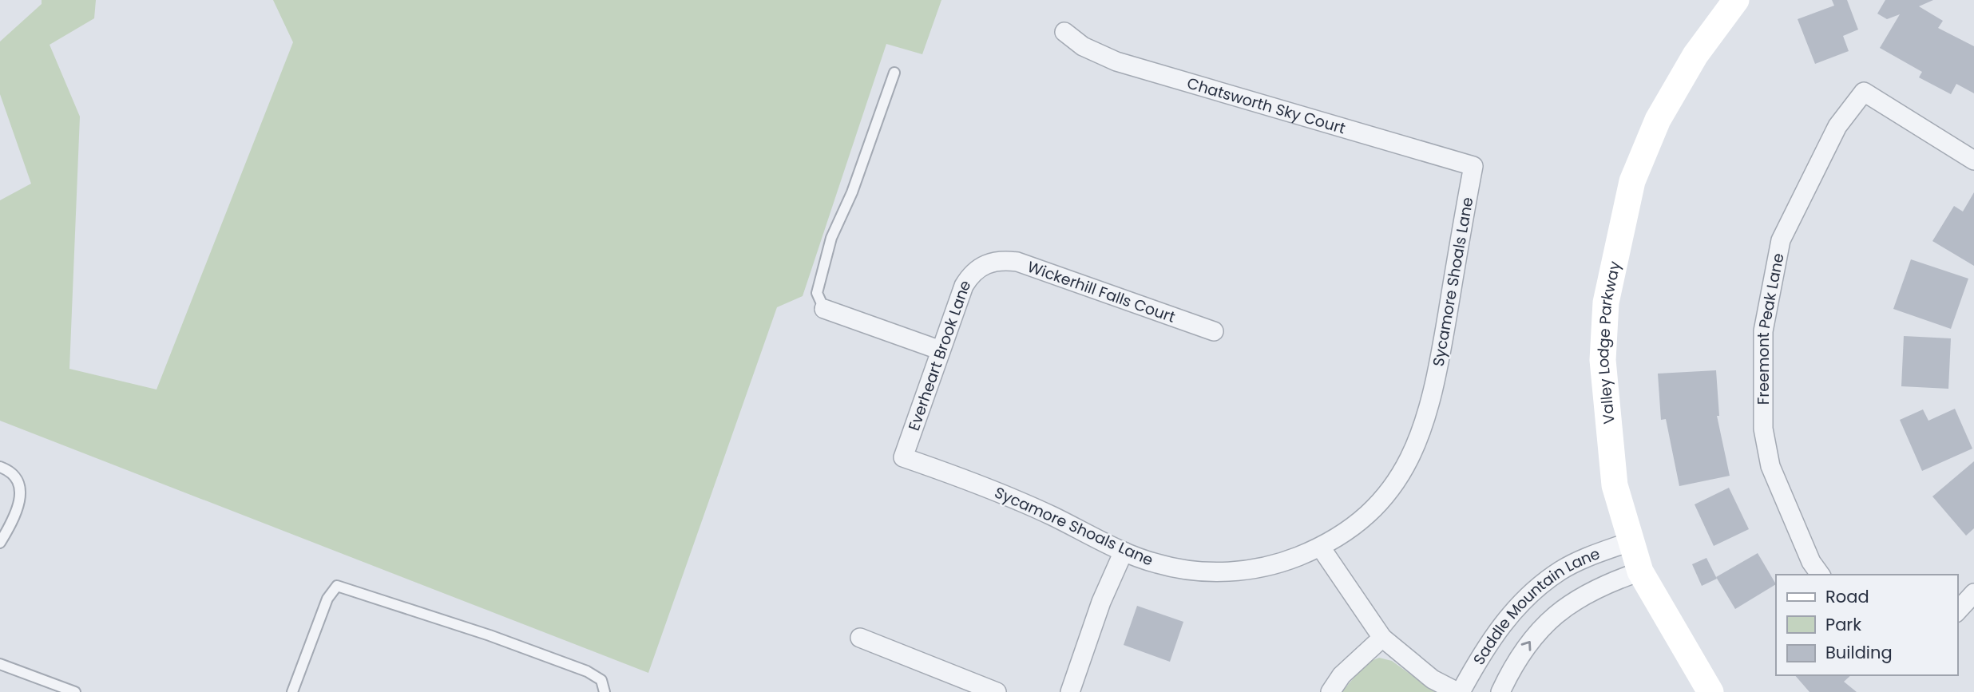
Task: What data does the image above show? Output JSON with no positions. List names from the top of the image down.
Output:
{
  "streets": {
    "street": [
      "Chatsworth Sky Court",
      "Sycamore Shoals Lane",
      "Wickerhill Falls Court",
      "Freemont Peak Lane",
      "Valley Lodge Parkway",
      "Everheart Brook Lane",
      "Saddle Mountain Lane"
    ]
  },
  "crossings": [
    ["Chatsworth Sky Court", "Sycamore Shoals Lane"],
    ["Sycamore Shoals Lane", "Everheart Brook Lane"],
    ["Wickerhill Falls Court", "Everheart Brook Lane"],
    ["Valley Lodge Parkway", "Saddle Mountain Lane"]
  ],
  "legend": ["Road", "Park", "Building"]
}
